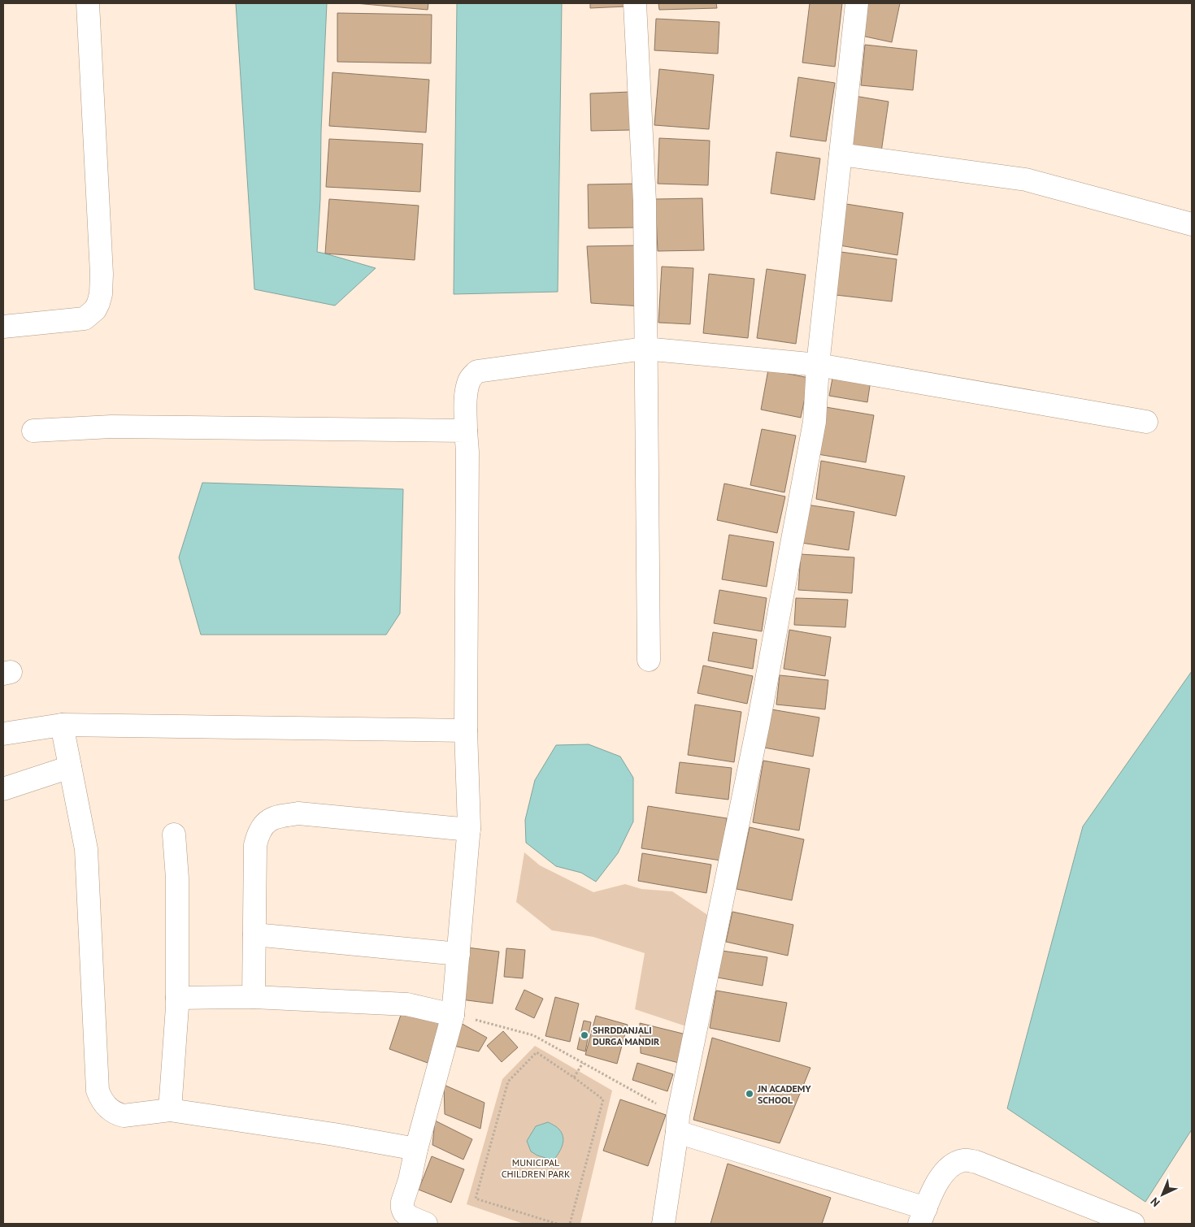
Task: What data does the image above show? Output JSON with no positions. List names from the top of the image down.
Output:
{
  "parks": ["MUNICIPAL CHILDREN PARK"],
  "places": ["SHRDDANJALI DURGA MANDIR", "JN ACADEMY SCHOOL"],
  "north": "bottom left"
}
